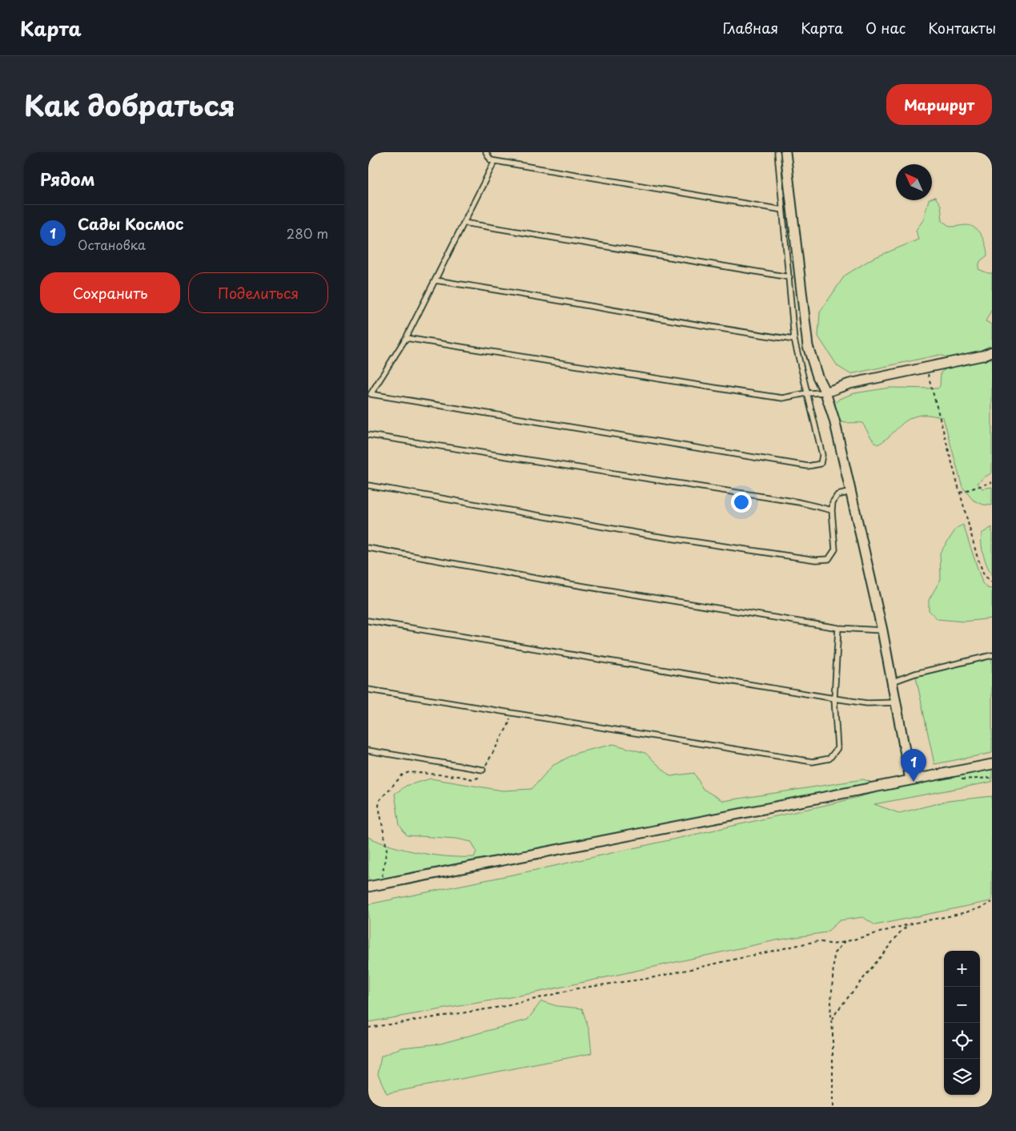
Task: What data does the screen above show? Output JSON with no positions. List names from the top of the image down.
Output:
{
  "north": "top left",
  "page": {
    "header": "Карта",
    "nav": [
      "Главная",
      "Карта",
      "О нас",
      "Контакты"
    ],
    "title": "Как добраться",
    "buttons": [
      "Маршрут",
      ["Сохранить", "Поделиться"]
    ],
    "heading": "Рядом",
    "list": [
      {
        "mark": "1",
        "name": "Сады Космос",
        "note": "Остановка",
        "value": "280 m"
      }
    ],
    "pins": "1",
    "map_buttons": ["+", "−"]
  }
}
